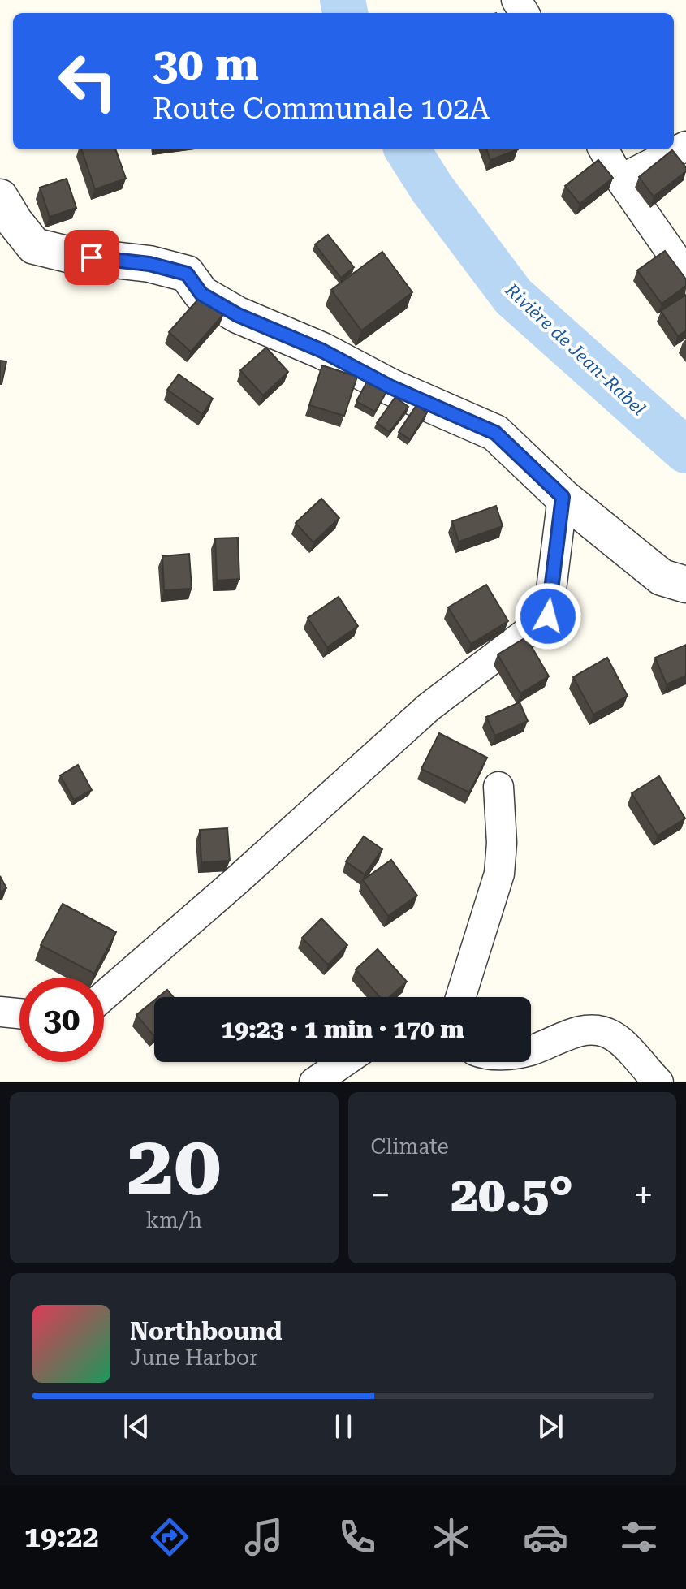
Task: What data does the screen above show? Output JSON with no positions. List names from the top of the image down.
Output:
{
  "water": ["Rivière de Jean-Rabel"],
  "page": {
    "turn": ["30 m", "Route Communale 102A"],
    "limit": "30",
    "trip": "19:23 · 1 min · 170 m",
    "tile": [
      ["20", "km/h"],
      "Climate"
    ],
    "heat": ["−", "20.5°", "+"],
    "song": ["Northbound", "June Harbor"],
    "tabs": "19:22"
  }
}
